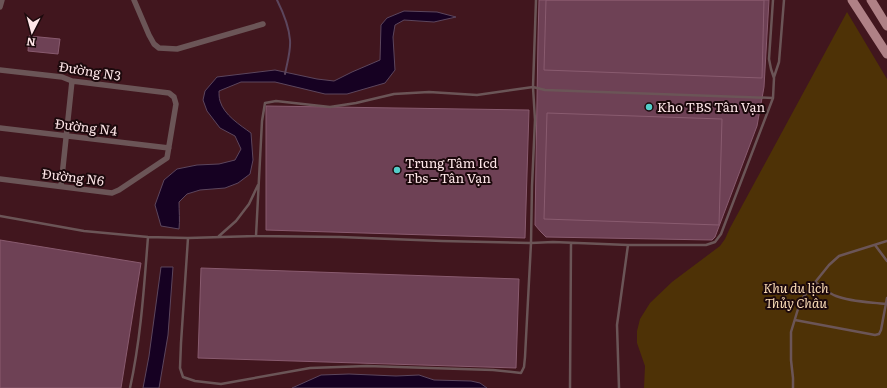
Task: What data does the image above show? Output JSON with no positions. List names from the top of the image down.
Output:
{
  "streets": {
    "street": ["Đường N3", "Đường N4", "Đường N6"]
  },
  "crossings": [
    ["Đường N3", "Đường N6"],
    ["Đường N4", "Đường N6"]
  ],
  "parks": ["Khu du lịch Thủy Châu"],
  "places": ["Kho TBS Tân Vạn", "Trung Tâm Icd Tbs – Tân Vạn"],
  "north": "bottom"
}
